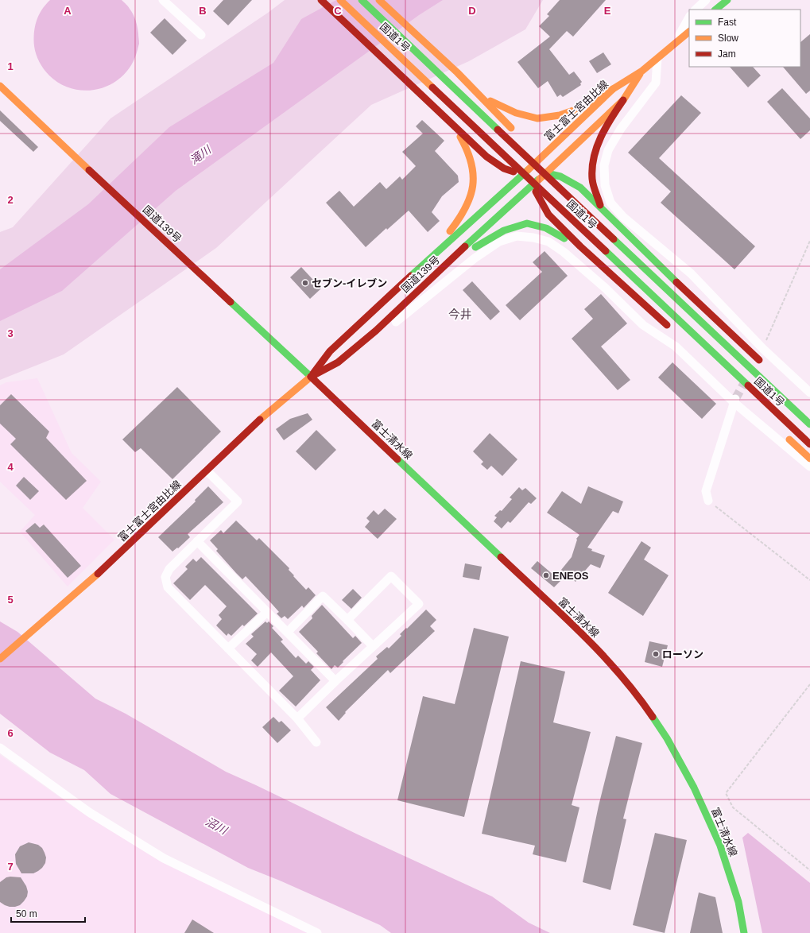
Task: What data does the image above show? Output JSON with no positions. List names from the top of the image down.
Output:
{
  "streets": {
    "main road": [
      "国道1号",
      "富士富士宮由比線",
      "国道139号",
      "富士清水線"
    ]
  },
  "crossings": [
    ["富士富士宮由比線", "国道139号"],
    ["富士富士宮由比線", "富士清水線"],
    ["国道139号", "富士清水線"]
  ],
  "districts": ["今井"],
  "water": ["滝川", "沼川"],
  "places": ["セブン-イレブン", "ENEOS", "ローソン"],
  "legend": ["Fast", "Slow", "Jam"],
  "scale_bar": "50 m",
  "grid": {
    "columns": [
      "A",
      "B",
      "C",
      "D",
      "E"
    ],
    "rows": [
      "1",
      "2",
      "3",
      "4",
      "5",
      "6",
      "7"
    ]
  }
}
